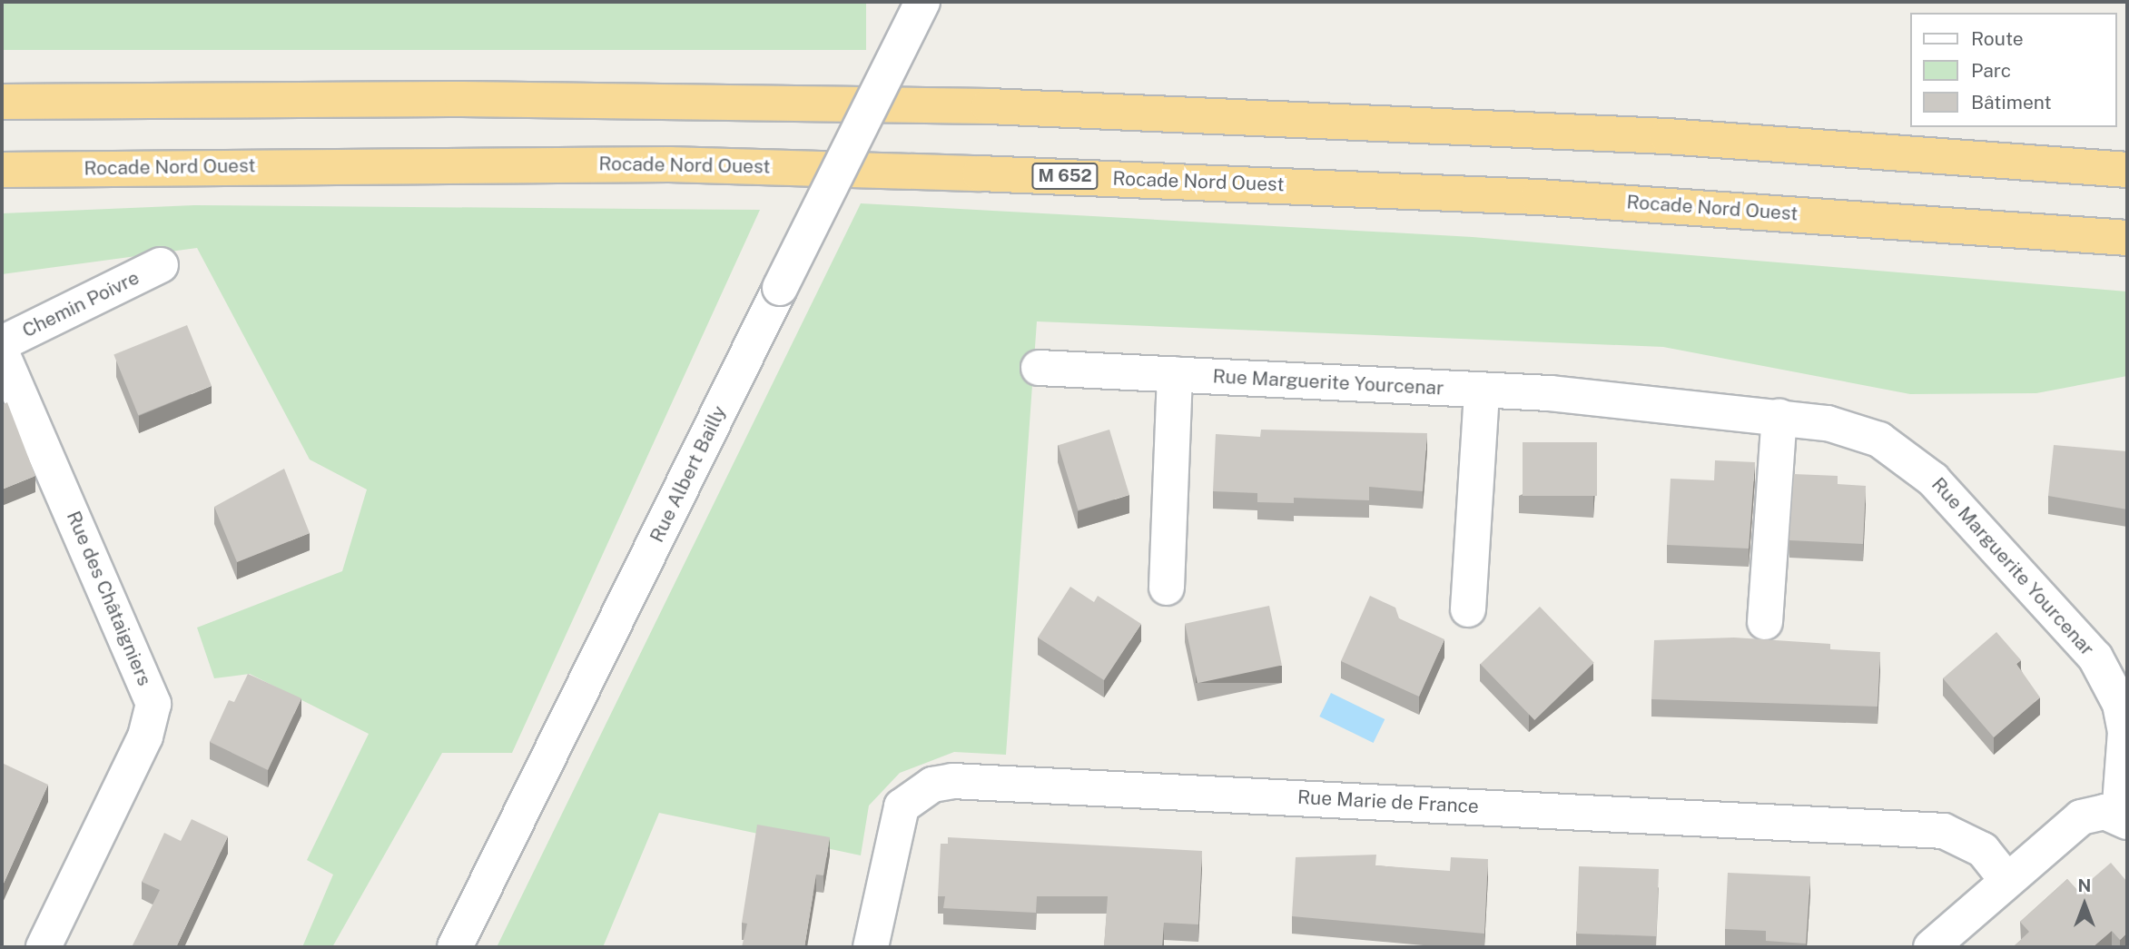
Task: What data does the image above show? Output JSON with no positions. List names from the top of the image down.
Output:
{
  "streets": {
    "highway": ["Rocade Nord Ouest", "M 652"],
    "street": [
      "Chemin Poivre",
      "Rue Marguerite Yourcenar",
      "Rue Albert Bailly",
      "Rue des Châtaigniers",
      "Rue Marie de France"
    ]
  },
  "legend": ["Route", "Parc", "Bâtiment"],
  "north": "top"
}
